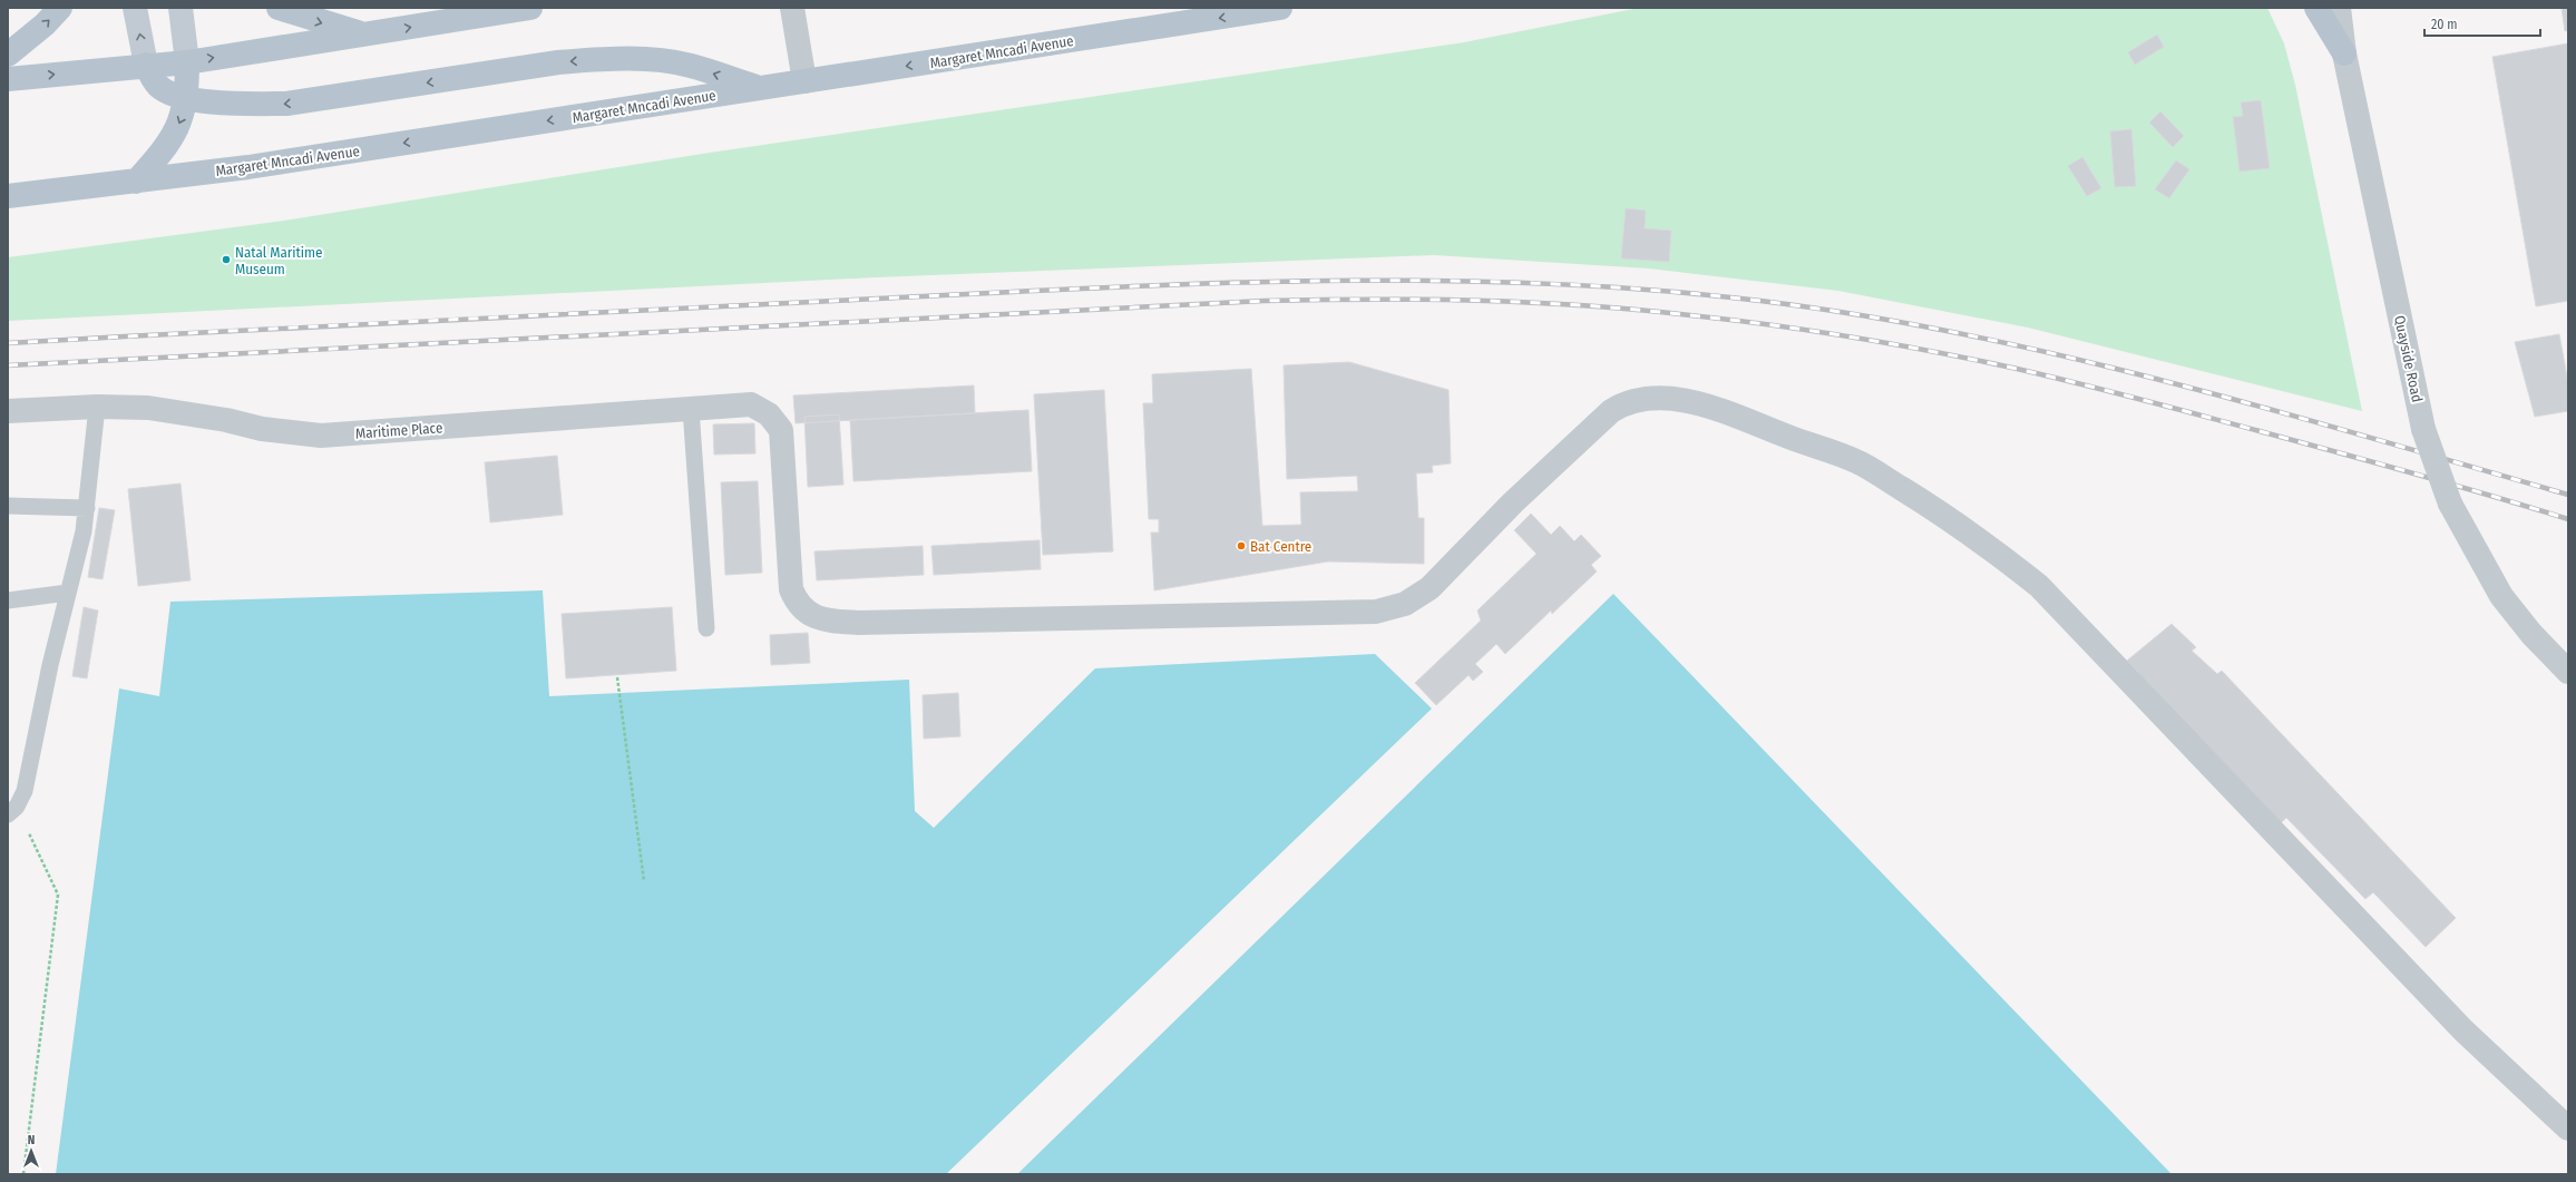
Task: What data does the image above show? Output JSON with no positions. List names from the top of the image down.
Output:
{
  "streets": {
    "main road": ["Margaret Mncadi Avenue"],
    "street": ["Quayside Road", "Maritime Place"]
  },
  "places": ["Natal Maritime Museum", "Bat Centre"],
  "scale_bar": "20 m",
  "north": "top"
}
